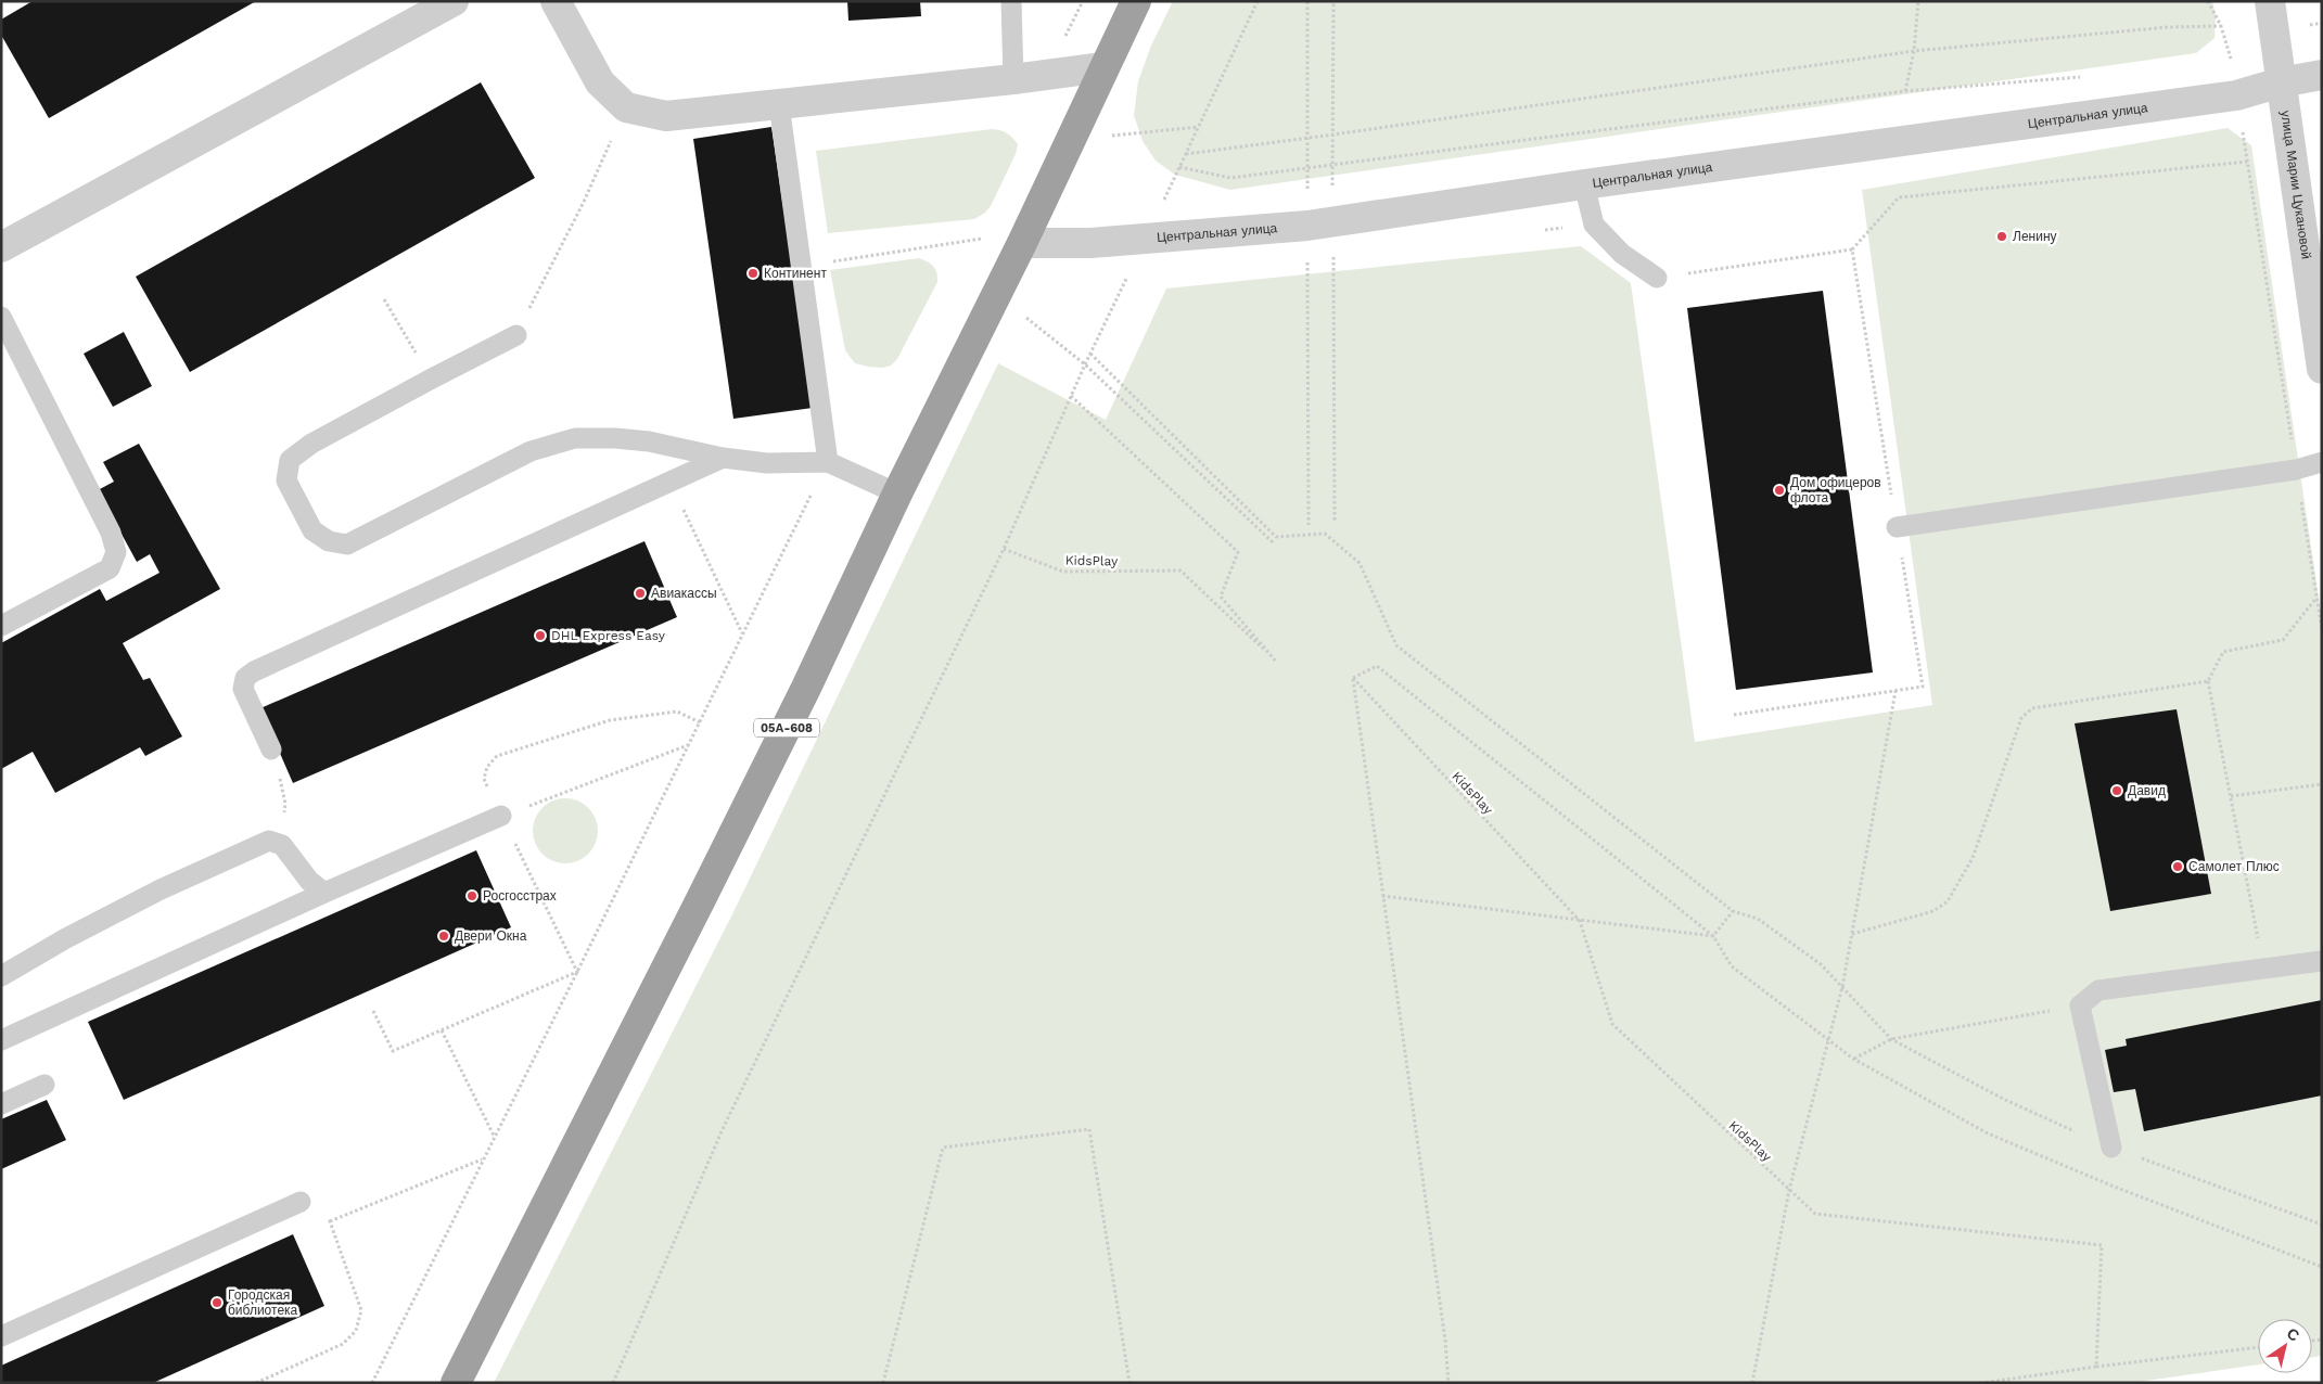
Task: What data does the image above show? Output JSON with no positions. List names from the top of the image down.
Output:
{
  "streets": {
    "highway": ["05А-608"],
    "street": ["Центральная улица", "улица Марии Цукановой"],
    "path": ["KidsPlay"]
  },
  "crossings": [
    ["Центральная улица", "улица Марии Цукановой"],
    ["Центральная улица", "05А-608"]
  ],
  "places": [
    "Ленину",
    "Континент",
    "Дом офицеров флота",
    "Авиакассы",
    "DHL Express Easy",
    "Давид",
    "Самолет Плюс",
    "Росгосстрах",
    "Двери Окна",
    "Городская библиотека"
  ],
  "north": "top right"
}
